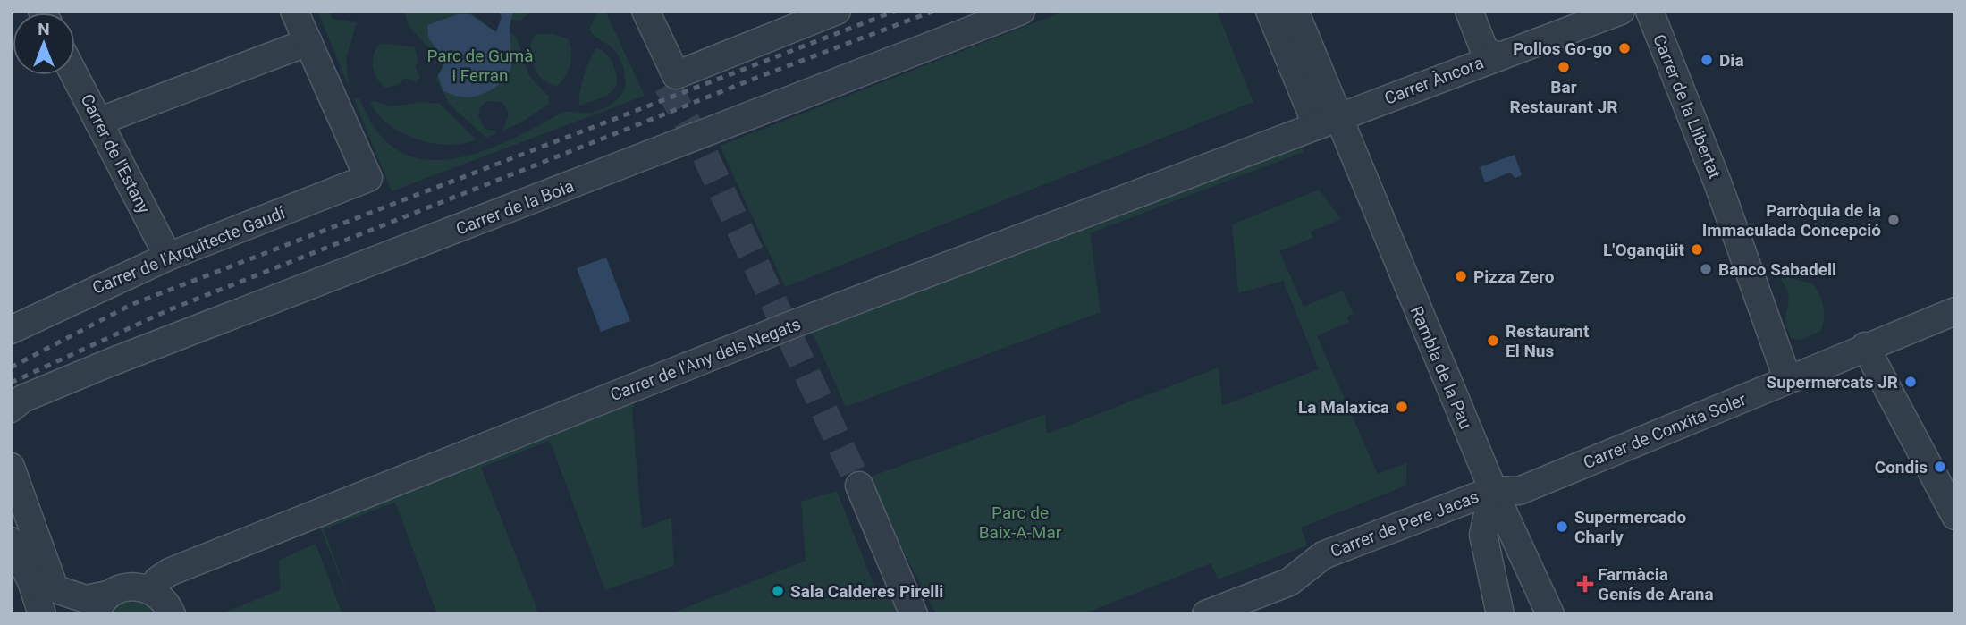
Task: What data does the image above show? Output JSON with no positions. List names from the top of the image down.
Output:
{
  "streets": {
    "street": [
      "Carrer Àncora",
      "Carrer de la Llibertat",
      "Carrer de l'Estany",
      "Carrer de la Boia",
      "Carrer de l'Arquitecte Gaudí",
      "Carrer de l'Any dels Negats",
      "Rambla de la Pau",
      "Carrer de Conxita Soler",
      "Carrer de Pere Jacas"
    ]
  },
  "crossings": [
    ["Carrer Àncora", "Carrer de l'Any dels Negats"],
    ["Carrer Àncora", "Rambla de la Pau"],
    ["Carrer de la Llibertat", "Carrer de Conxita Soler"],
    ["Carrer de l'Estany", "Carrer de l'Arquitecte Gaudí"],
    ["Carrer de l'Any dels Negats", "Rambla de la Pau"],
    ["Rambla de la Pau", "Carrer de Pere Jacas"],
    ["Carrer de Conxita Soler", "Carrer de Pere Jacas"]
  ],
  "parks": ["Parc de Gumà i Ferran", "Parc de Baix-A-Mar"],
  "places": {
    "other": [
      "Pollos Go-go",
      "Dia",
      "Bar Restaurant JR",
      "Parròquia de la Immaculada Concepció",
      "L'Oganqüit",
      "Banco Sabadell",
      "Pizza Zero",
      "Restaurant El Nus",
      "Supermercats JR",
      "La Malaxica",
      "Condis",
      "Supermercado Charly",
      "Sala Calderes Pirelli"
    ],
    "health": ["Farmàcia Genís de Arana"]
  },
  "north": "top"
}
